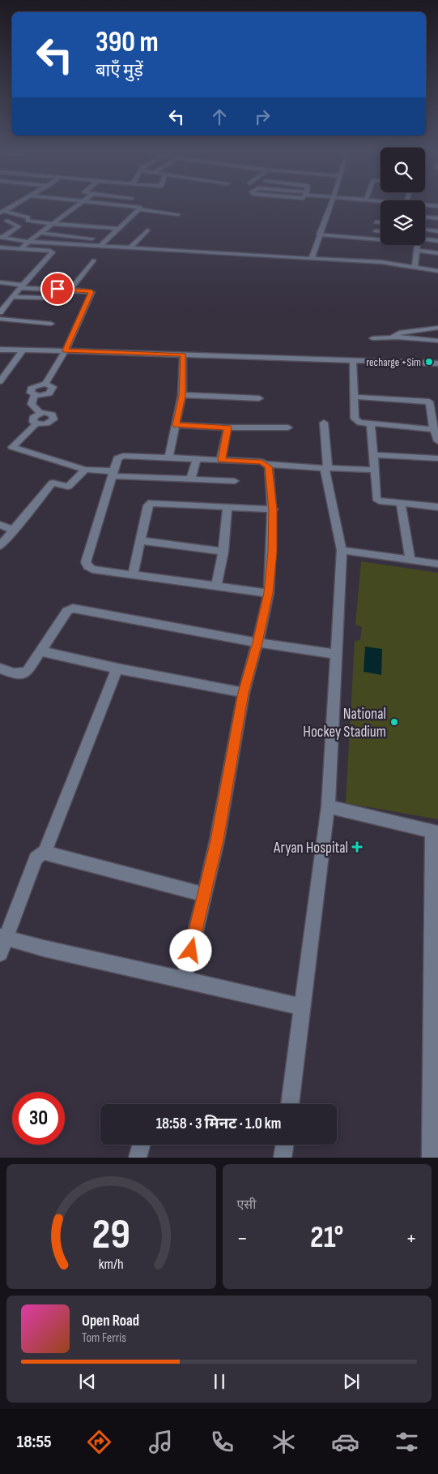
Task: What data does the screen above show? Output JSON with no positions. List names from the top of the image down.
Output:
{
  "places": {
    "other": ["recharge +Sim", "National Hockey Stadium"],
    "health": ["Aryan Hospital"]
  },
  "page": {
    "turn": ["390 m", "बाएँ मुड़ें"],
    "limit": "30",
    "trip": "18:58 · 3 मिनट · 1.0 km",
    "tile": "एसी",
    "heat": ["−", "21°", "+"],
    "song": ["Open Road", "Tom Ferris"],
    "tabs": "18:55",
    "gauge": ["29", "km/h"]
  }
}
